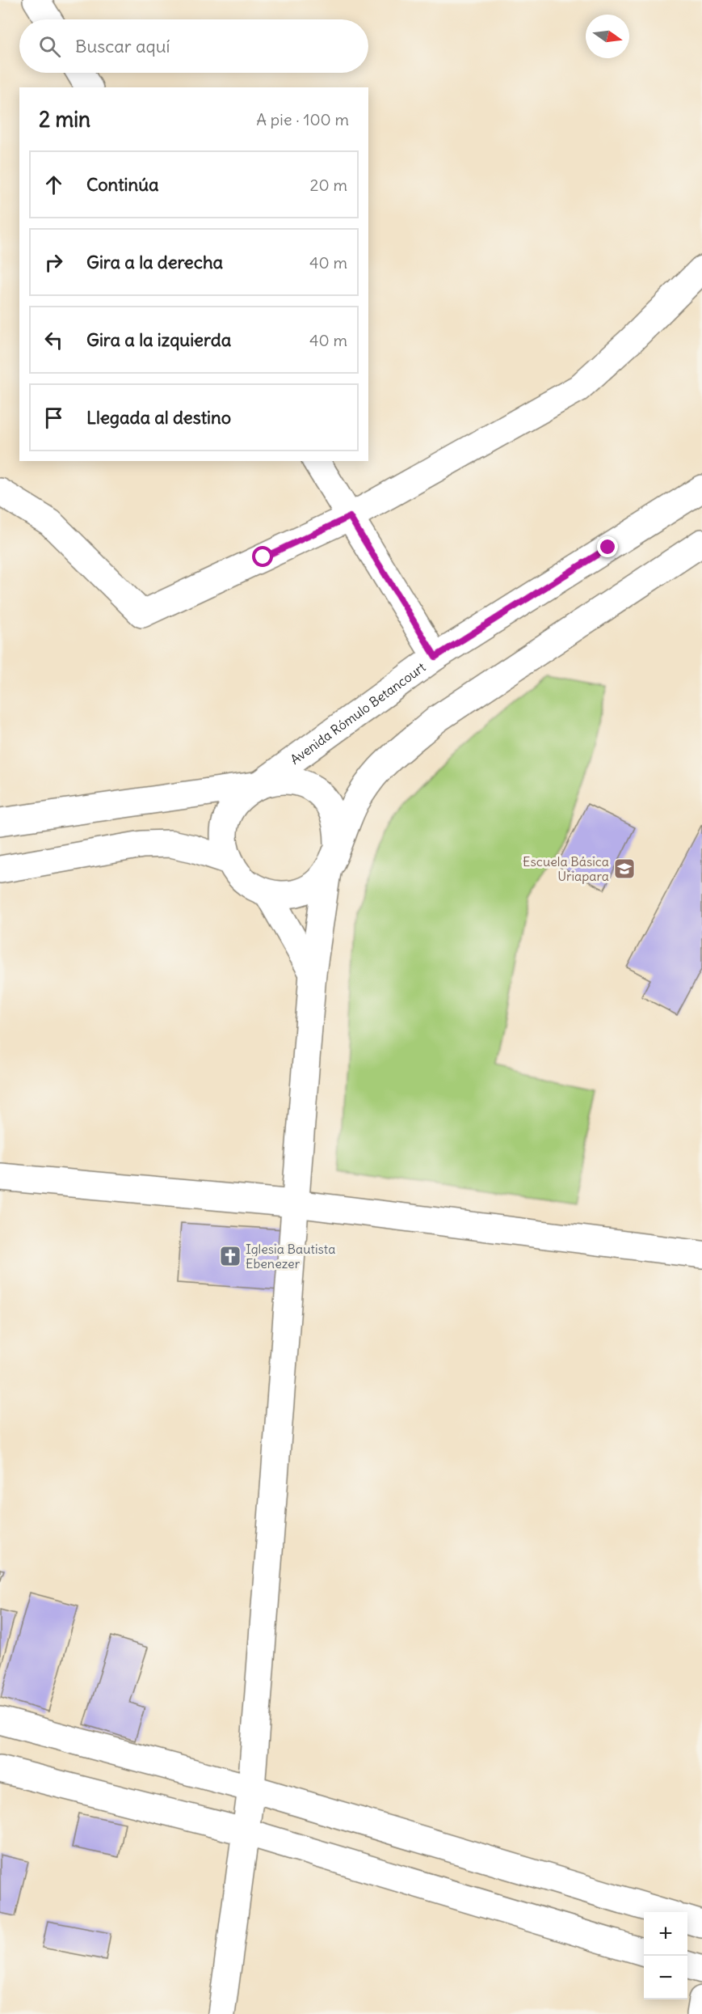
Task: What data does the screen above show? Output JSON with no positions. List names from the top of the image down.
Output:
{
  "streets": {
    "street": ["Avenida Rómulo Betancourt"]
  },
  "places": {
    "school or university": ["Escuela Básica Uriapara"],
    "church": ["Iglesia Bautista Ebenezer"]
  },
  "north": "right",
  "page": {
    "search": "Buscar aquí",
    "heading": ["2 min", "A pie · 100 m"],
    "list": [
      ["Continúa", "20 m"],
      ["Gira a la derecha", "40 m"],
      ["Gira a la izquierda", "40 m"],
      "Llegada al destino"
    ],
    "map_buttons": ["+", "−"]
  }
}
